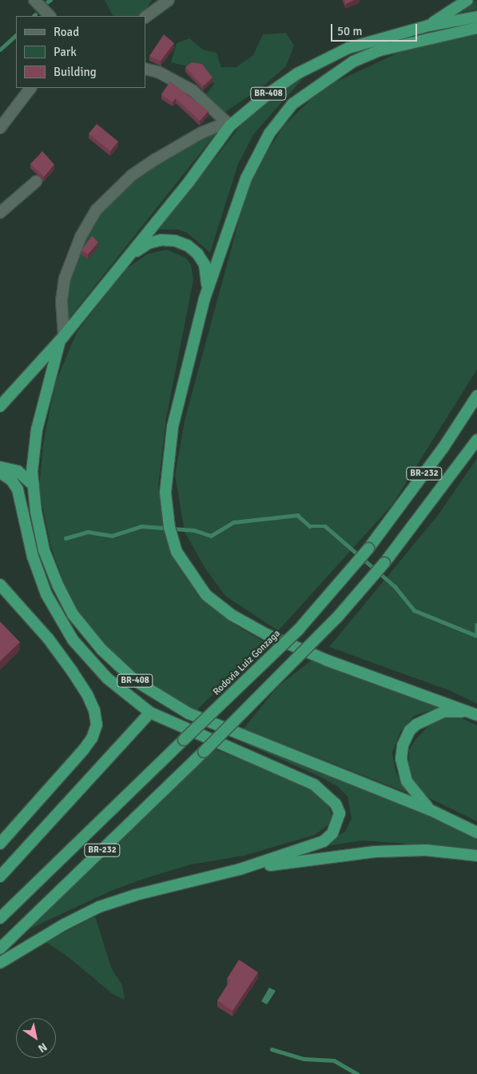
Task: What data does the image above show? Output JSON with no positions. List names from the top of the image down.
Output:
{
  "streets": {
    "highway": ["BR-408", "BR-232", "Rodovia Luiz Gonzaga"]
  },
  "legend": ["Road", "Park", "Building"],
  "scale_bar": "50 m",
  "north": "bottom right"
}
